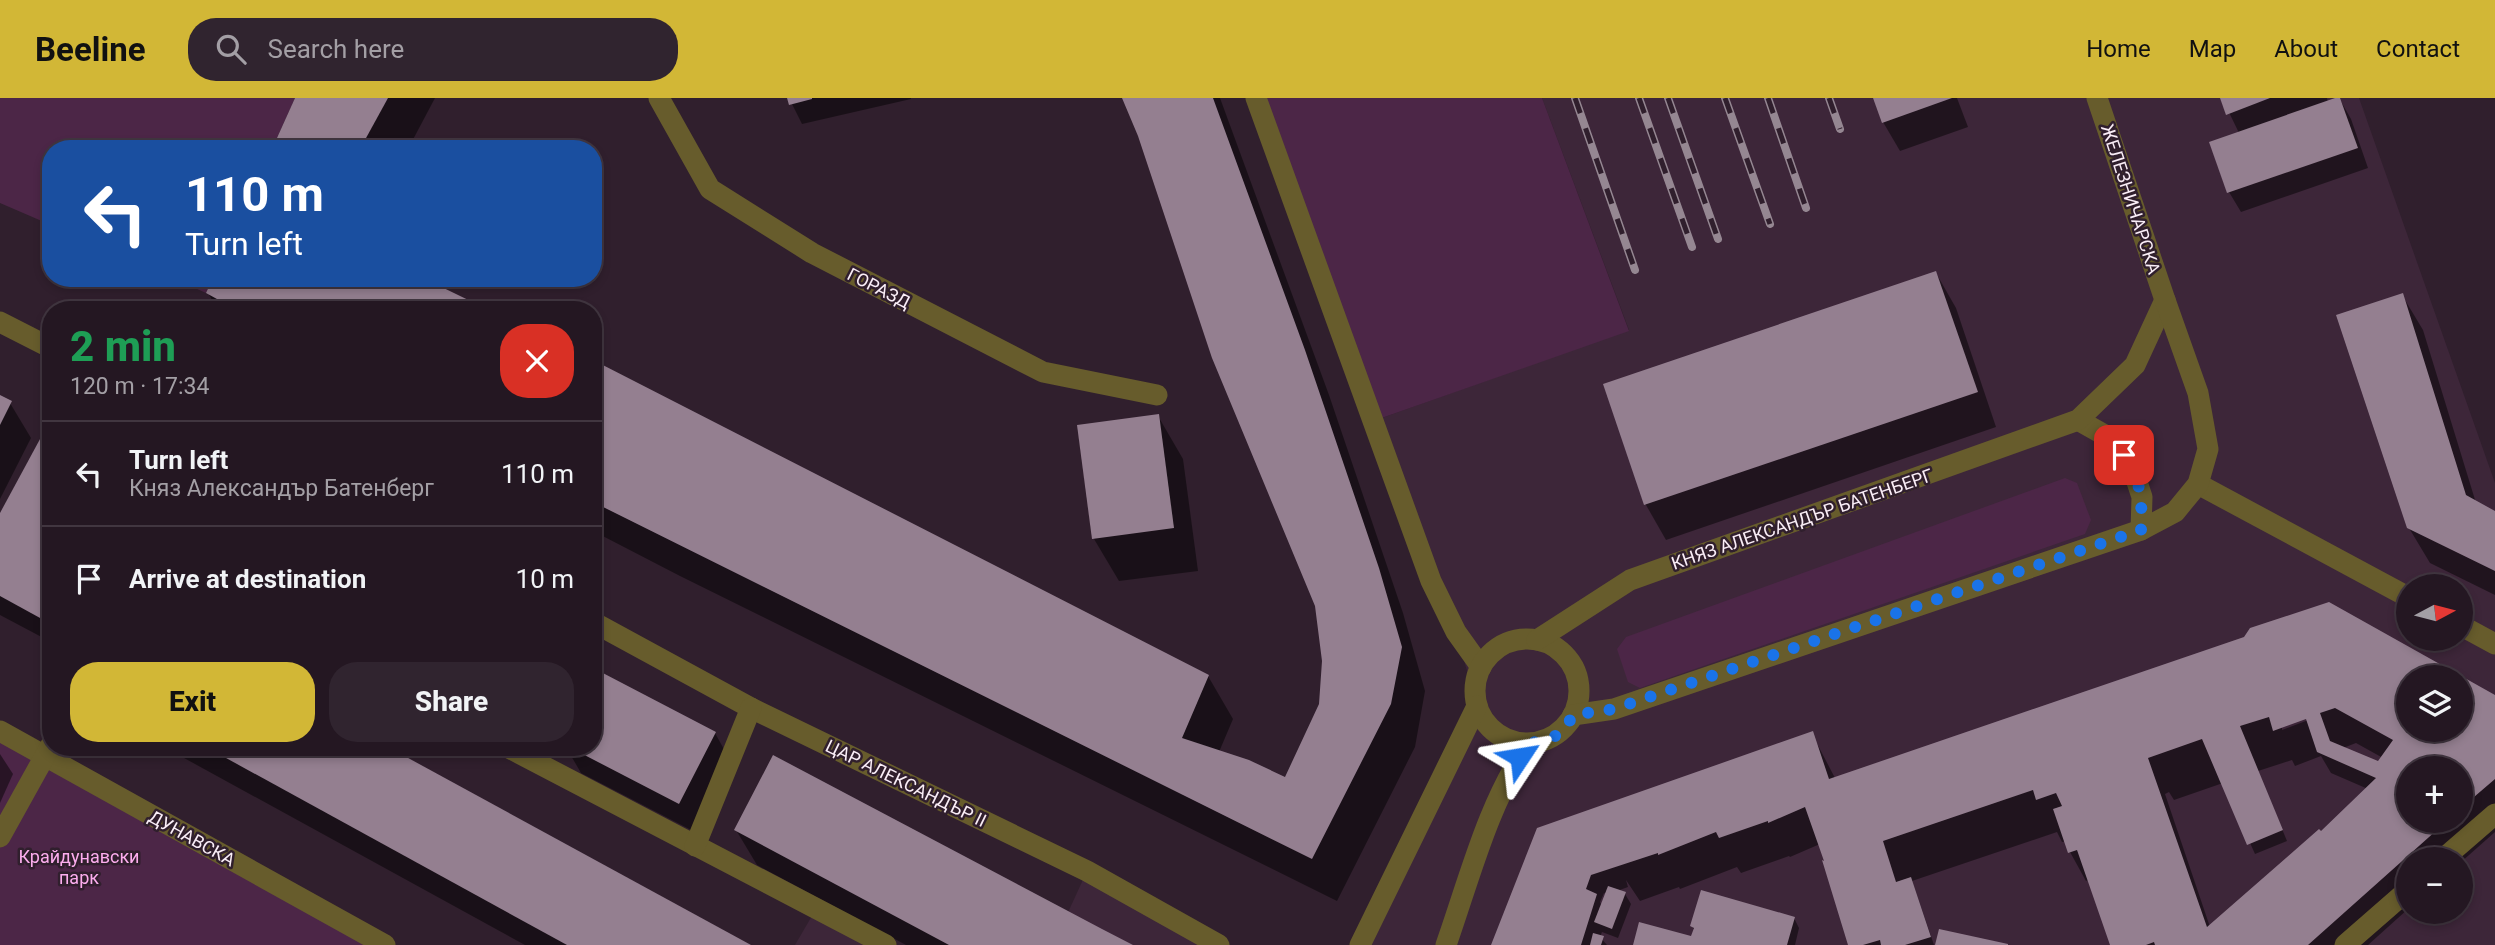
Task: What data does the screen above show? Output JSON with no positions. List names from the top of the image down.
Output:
{
  "streets": {
    "street": [
      "ЖЕЛЕЗНИЧАРСКА",
      "ГОРАЗД",
      "КНЯЗ АЛЕКСАНДЪР БАТЕНБЕРГ",
      "ЦАР АЛЕКСАНДЪР II",
      "ДУНАВСКА"
    ]
  },
  "crossings": [
    ["ЖЕЛЕЗНИЧАРСКА", "КНЯЗ АЛЕКСАНДЪР БАТЕНБЕРГ"]
  ],
  "parks": ["Крайдунавски парк"],
  "north": "right",
  "page": {
    "header": "Beeline",
    "search": "Search here",
    "nav": [
      "Home",
      "Map",
      "About",
      "Contact"
    ],
    "turn": ["110 m", "Turn left"],
    "heading": ["2 min", "120 m · 17:34"],
    "list": [
      {
        "name": "Turn left",
        "note": "Княз Александър Батенберг",
        "value": "110 m"
      },
      {
        "name": "Arrive at destination",
        "value": "10 m"
      }
    ],
    "map_buttons": ["+", "−"],
    "buttons": ["Exit", "Share"]
  }
}
